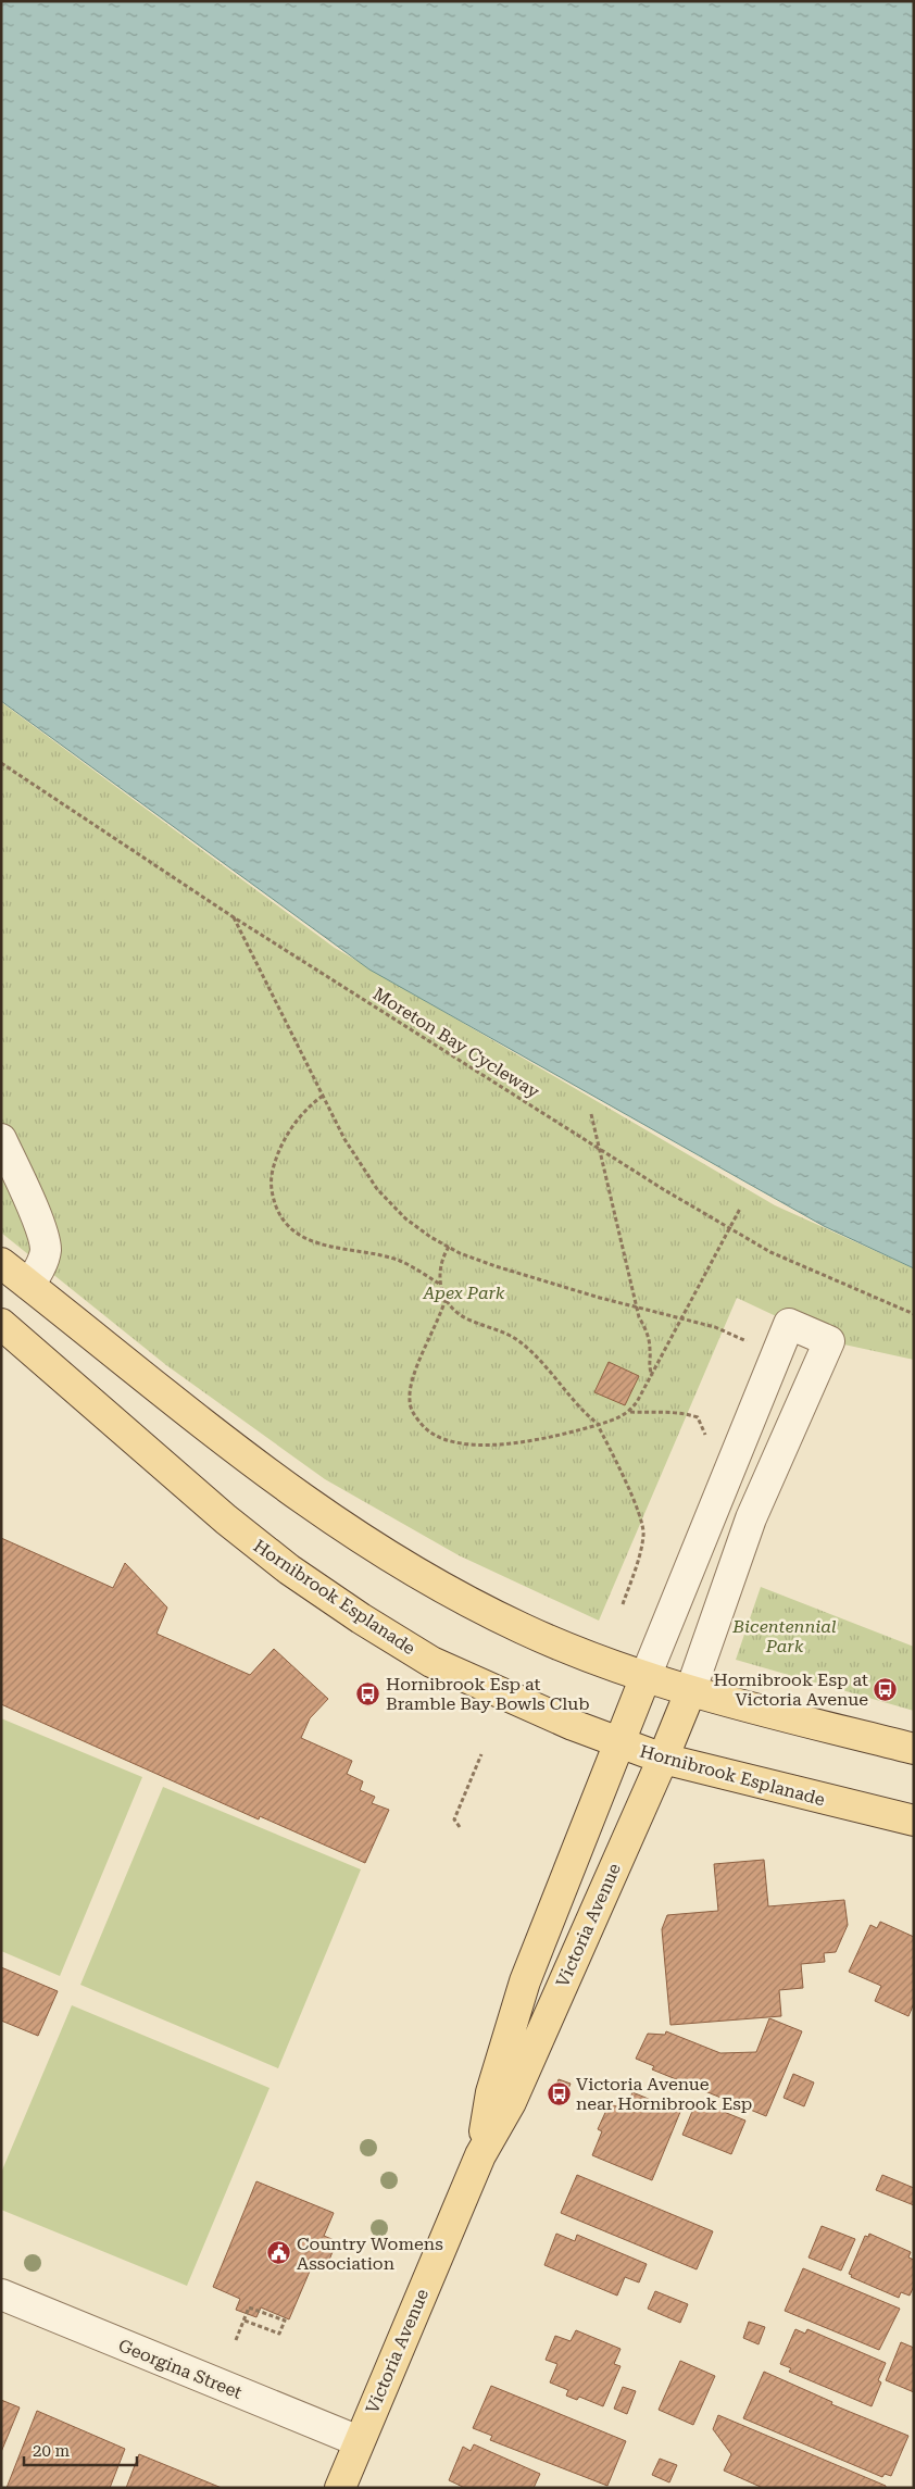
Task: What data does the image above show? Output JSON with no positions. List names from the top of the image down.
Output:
{
  "streets": {
    "main road": ["Hornibrook Esplanade", "Victoria Avenue"],
    "street": ["Georgina Street"],
    "path": ["Moreton Bay Cycleway"]
  },
  "crossings": [
    ["Hornibrook Esplanade", "Victoria Avenue"],
    ["Victoria Avenue", "Georgina Street"]
  ],
  "parks": ["Apex Park", "Bicentennial Park"],
  "places": {
    "bus stop": ["Hornibrook Esp at Victoria Avenue", "Hornibrook Esp at Bramble Bay Bowls Club", "Victoria Avenue near Hornibrook Esp"],
    "public building": ["Country Womens Association"]
  },
  "scale_bar": "20 m"
}
